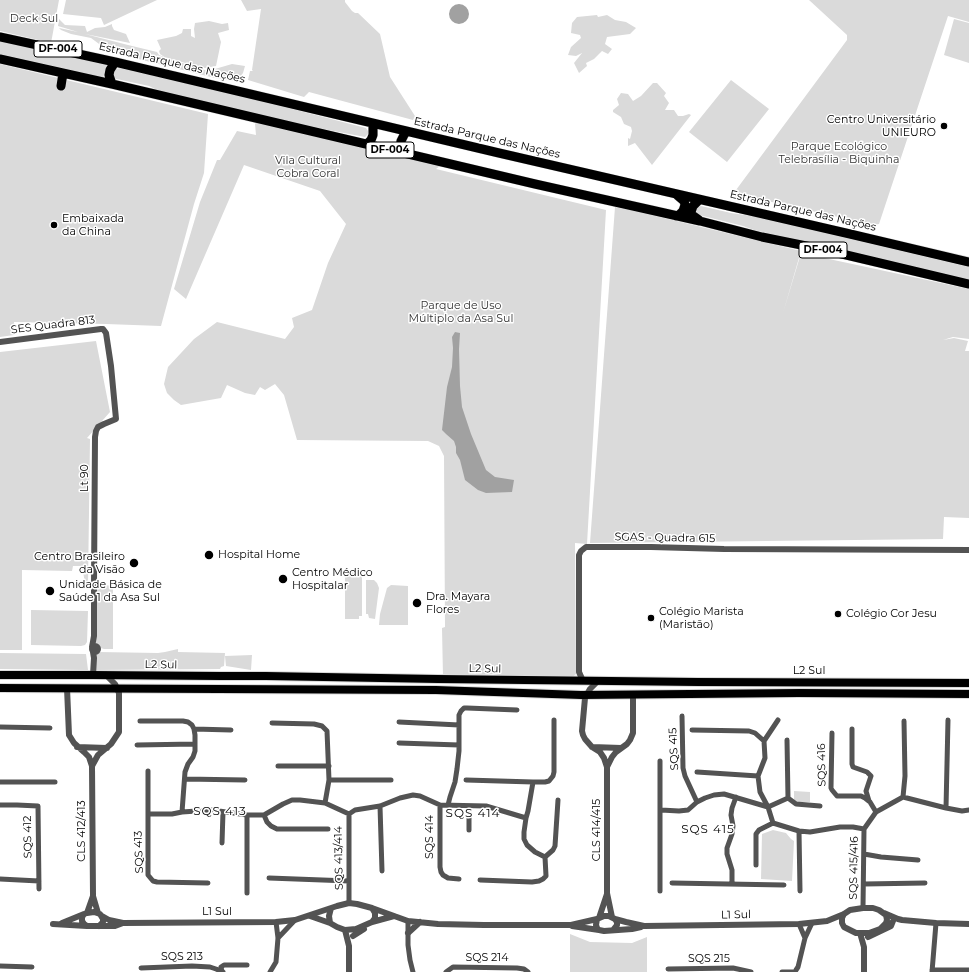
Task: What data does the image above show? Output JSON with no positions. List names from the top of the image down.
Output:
{
  "streets": {
    "highway": ["DF-004", "Estrada Parque das Nações"],
    "main road": ["L2 Sul"],
    "street": [
      "SES Quadra 813",
      "Lt 90",
      "SGAS - Quadra 615",
      "SQS 415",
      "SQS 416",
      "CLS 414/415",
      "CLS 412/413",
      "SQS 412",
      "SQS 414",
      "SQS 413",
      "SQS 413/414",
      "SQS 415/416",
      "L1 Sul",
      "SQS 213",
      "SQS 214",
      "SQS 215"
    ]
  },
  "crossings": [
    ["SES Quadra 813", "Lt 90"],
    ["Lt 90", "L2 Sul"],
    ["SGAS - Quadra 615", "L2 Sul"],
    ["CLS 414/415", "L1 Sul"],
    ["CLS 412/413", "L1 Sul"],
    ["SQS 414", "SQS 413/414"],
    ["SQS 413/414", "L1 Sul"],
    ["SQS 415/416", "L1 Sul"]
  ],
  "districts": ["SQS 413", "SQS 414", "SQS 415"],
  "parks": [
    "Deck Sul",
    "Parque Ecológico Telebrasília - Biquinha",
    "Vila Cultural Cobra Coral",
    "Parque de Uso Múltiplo da Asa Sul"
  ],
  "places": [
    "Centro Universitário UNIEURO",
    "Embaixada da China",
    "Hospital Home",
    "Centro Brasileiro da Visão",
    "Centro Médico Hospitalar",
    "Unidade Básica de Saúde 1 da Asa Sul",
    "Dra. Mayara Flores",
    "Colégio Cor Jesu",
    "Colégio Marista (Maristão)"
  ]
}
